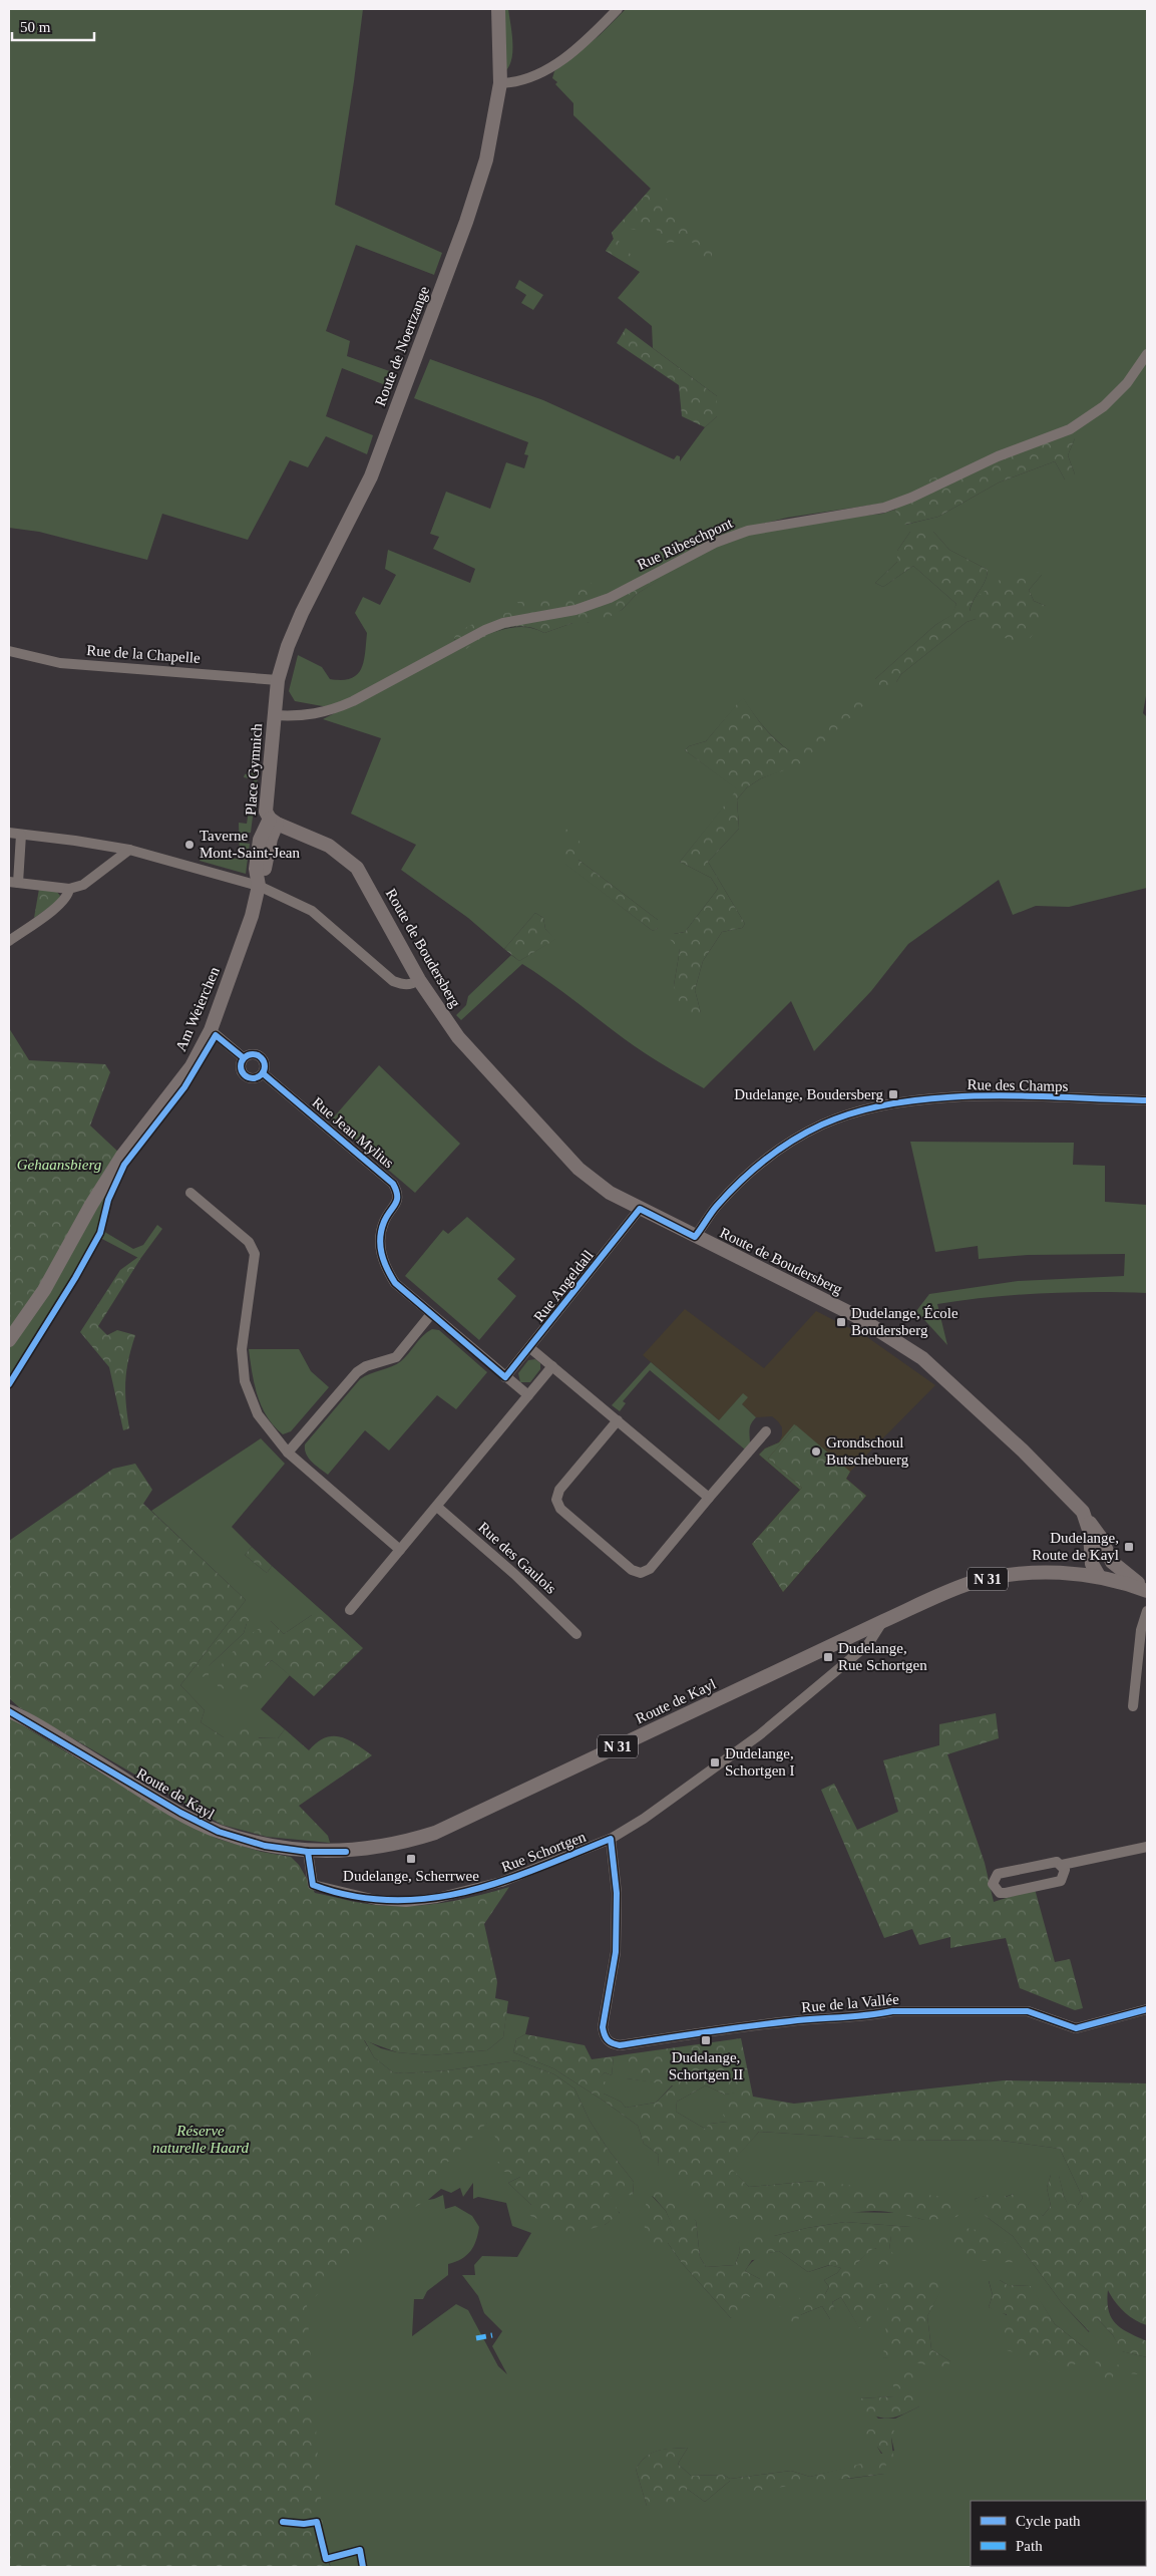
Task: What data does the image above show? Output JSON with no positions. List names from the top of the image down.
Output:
{
  "streets": {
    "main road": [
      "Route de Noertzange",
      "Place Gymnich",
      "Route de Boudersberg",
      "Am Weierchen",
      "N 31",
      "Route de Kayl"
    ],
    "street": [
      "Rue Ribeschpont",
      "Rue de la Chapelle",
      "Rue des Champs",
      "Rue Jean Mylius",
      "Rue Angeldall",
      "Rue des Gaulois",
      "Rue Schortgen",
      "Rue de la Vallée"
    ]
  },
  "crossings": [
    ["Route de Noertzange", "Rue de la Chapelle"],
    ["Route de Noertzange", "Place Gymnich"],
    ["Rue Ribeschpont", "Place Gymnich"],
    ["Rue de la Chapelle", "Place Gymnich"],
    ["Place Gymnich", "Route de Boudersberg"],
    ["Place Gymnich", "Am Weierchen"],
    ["Route de Boudersberg", "Rue des Champs"],
    ["Route de Boudersberg", "Rue Angeldall"],
    ["Route de Boudersberg", "Route de Kayl"],
    ["Am Weierchen", "Rue Jean Mylius"],
    ["Rue Jean Mylius", "Rue Angeldall"],
    ["Route de Kayl", "Rue Schortgen"],
    ["Rue Schortgen", "Rue de la Vallée"]
  ],
  "parks": ["Gehaansbierg", "Réserve naturelle Haard"],
  "places": {
    "other": ["Taverne Mont-Saint-Jean", "Grondschoul Butschebuerg"],
    "transit": [
      "Dudelange, Boudersberg",
      "Dudelange, École Boudersberg",
      "Dudelange, Route de Kayl",
      "Dudelange, Rue Schortgen",
      "Dudelange, Schortgen I",
      "Dudelange, Scherrwee",
      "Dudelange, Schortgen II"
    ]
  },
  "legend": ["Cycle path", "Path"],
  "scale_bar": "50 m"
}
